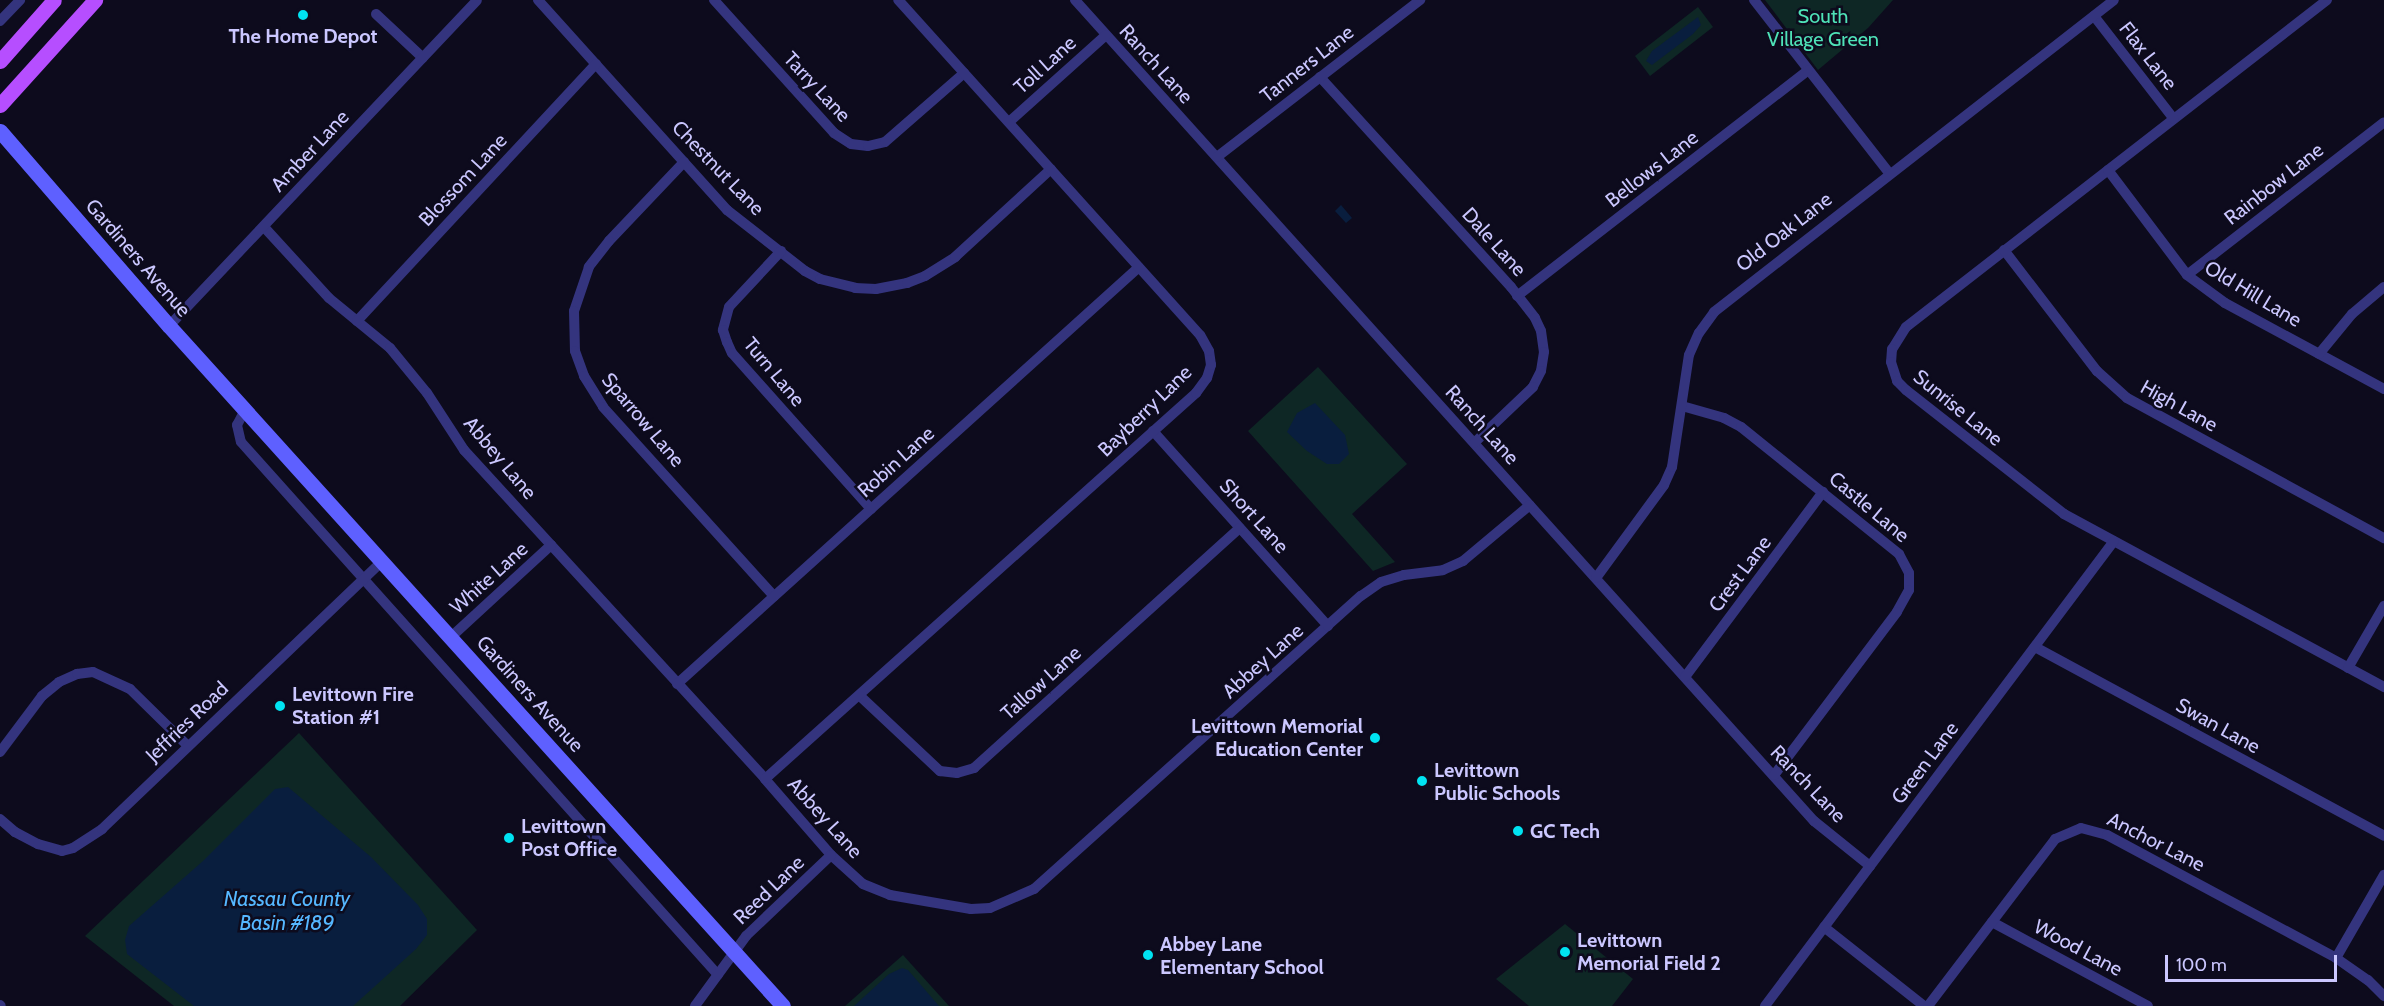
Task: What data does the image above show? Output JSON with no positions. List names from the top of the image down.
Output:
{
  "streets": {
    "main road": ["Gardiners Avenue"],
    "street": [
      "Flax Lane",
      "Ranch Lane",
      "Tanners Lane",
      "Toll Lane",
      "Tarry Lane",
      "Amber Lane",
      "Chestnut Lane",
      "Bellows Lane",
      "Blossom Lane",
      "Rainbow Lane",
      "Old Oak Lane",
      "Dale Lane",
      "Old Hill Lane",
      "Turn Lane",
      "High Lane",
      "Sunrise Lane",
      "Bayberry Lane",
      "Sparrow Lane",
      "Abbey Lane",
      "Robin Lane",
      "Castle Lane",
      "Short Lane",
      "Crest Lane",
      "White Lane",
      "Tallow Lane",
      "Jeffries Road",
      "Swan Lane",
      "Green Lane",
      "Anchor Lane",
      "Reed Lane",
      "Wood Lane"
    ]
  },
  "crossings": [
    ["Flax Lane", "Old Oak Lane"],
    ["Flax Lane", "Sunrise Lane"],
    ["Ranch Lane", "Tanners Lane"],
    ["Ranch Lane", "Toll Lane"],
    ["Ranch Lane", "Old Oak Lane"],
    ["Ranch Lane", "Dale Lane"],
    ["Ranch Lane", "Abbey Lane"],
    ["Ranch Lane", "Castle Lane"],
    ["Ranch Lane", "Crest Lane"],
    ["Ranch Lane", "Green Lane"],
    ["Tanners Lane", "Dale Lane"],
    ["Toll Lane", "Bayberry Lane"],
    ["Tarry Lane", "Bayberry Lane"],
    ["Amber Lane", "Gardiners Avenue"],
    ["Amber Lane", "Abbey Lane"],
    ["Chestnut Lane", "Blossom Lane"],
    ["Chestnut Lane", "Turn Lane"],
    ["Chestnut Lane", "Bayberry Lane"],
    ["Chestnut Lane", "Sparrow Lane"],
    ["Bellows Lane", "Dale Lane"],
    ["Blossom Lane", "Abbey Lane"],
    ["Rainbow Lane", "Old Hill Lane"],
    ["Old Oak Lane", "Castle Lane"],
    ["Gardiners Avenue", "White Lane"],
    ["Gardiners Avenue", "Jeffries Road"],
    ["Gardiners Avenue", "Reed Lane"],
    ["Old Hill Lane", "Sunrise Lane"],
    ["Turn Lane", "Robin Lane"],
    ["High Lane", "Sunrise Lane"],
    ["Sunrise Lane", "Green Lane"],
    ["Bayberry Lane", "Abbey Lane"],
    ["Bayberry Lane", "Robin Lane"],
    ["Bayberry Lane", "Short Lane"],
    ["Bayberry Lane", "Tallow Lane"],
    ["Sparrow Lane", "Robin Lane"],
    ["Abbey Lane", "Robin Lane"],
    ["Abbey Lane", "Short Lane"],
    ["Abbey Lane", "White Lane"],
    ["Abbey Lane", "Reed Lane"],
    ["Castle Lane", "Crest Lane"],
    ["Short Lane", "Tallow Lane"],
    ["Swan Lane", "Green Lane"],
    ["Anchor Lane", "Wood Lane"]
  ],
  "water": ["Nassau County Basin #189"],
  "parks": ["South Village Green"],
  "places": [
    "The Home Depot",
    "Levittown Fire Station #1",
    "Levittown Memorial Education Center",
    "Levittown Public Schools",
    "GC Tech",
    "Levittown Post Office",
    "Levittown Memorial Field 2",
    "Abbey Lane Elementary School"
  ],
  "scale_bar": "100 m"
}
